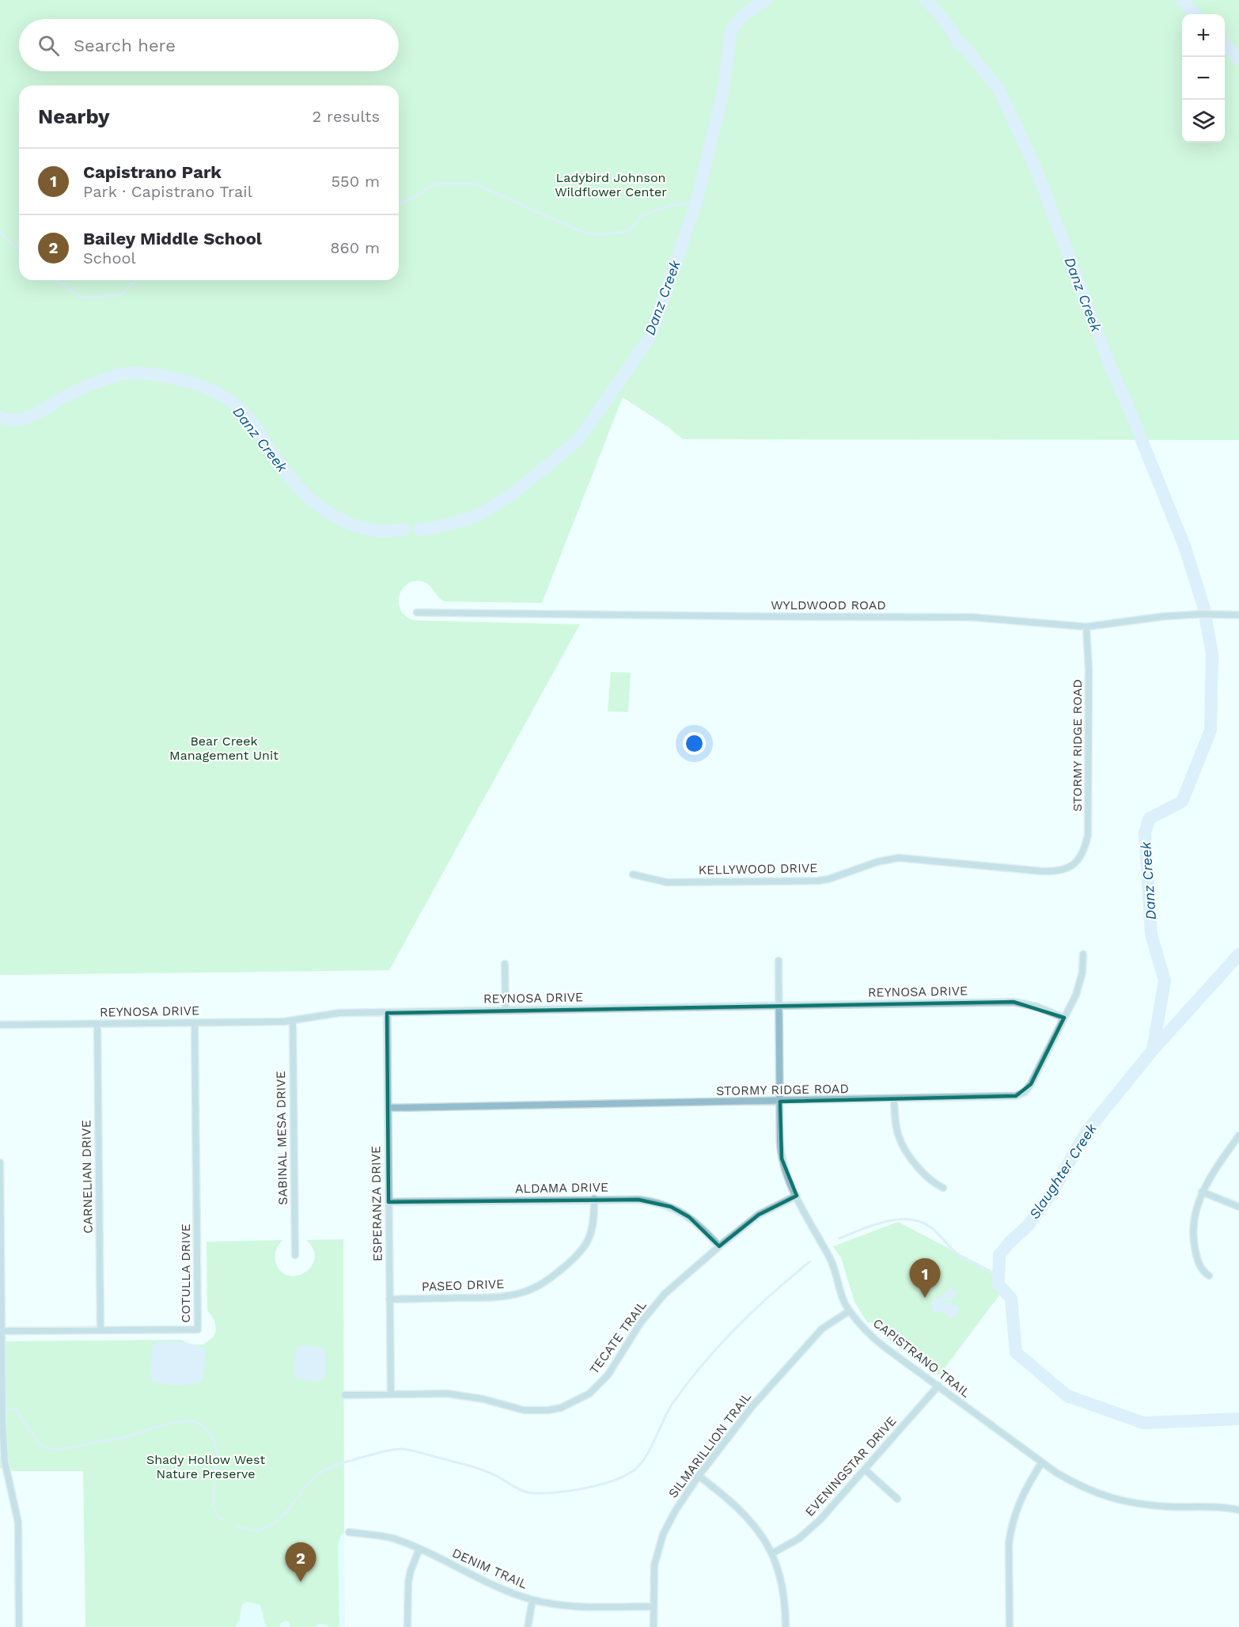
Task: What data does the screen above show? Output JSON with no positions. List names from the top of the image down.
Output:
{
  "streets": {
    "street": [
      "WYLDWOOD ROAD",
      "STORMY RIDGE ROAD",
      "KELLYWOOD DRIVE",
      "REYNOSA DRIVE",
      "SABINAL MESA DRIVE",
      "CARNELIAN DRIVE",
      "ALDAMA DRIVE",
      "ESPERANZA DRIVE",
      "COTULLA DRIVE",
      "PASEO DRIVE",
      "TECATE TRAIL",
      "CAPISTRANO TRAIL",
      "SILMARILLION TRAIL",
      "EVENINGSTAR DRIVE",
      "DENIM TRAIL"
    ]
  },
  "crossings": [
    ["WYLDWOOD ROAD", "STORMY RIDGE ROAD"],
    ["STORMY RIDGE ROAD", "KELLYWOOD DRIVE"],
    ["STORMY RIDGE ROAD", "REYNOSA DRIVE"],
    ["STORMY RIDGE ROAD", "ESPERANZA DRIVE"],
    ["STORMY RIDGE ROAD", "CAPISTRANO TRAIL"],
    ["REYNOSA DRIVE", "SABINAL MESA DRIVE"],
    ["REYNOSA DRIVE", "CARNELIAN DRIVE"],
    ["REYNOSA DRIVE", "ESPERANZA DRIVE"],
    ["REYNOSA DRIVE", "COTULLA DRIVE"],
    ["REYNOSA DRIVE", "CAPISTRANO TRAIL"],
    ["CARNELIAN DRIVE", "COTULLA DRIVE"],
    ["ALDAMA DRIVE", "ESPERANZA DRIVE"],
    ["ALDAMA DRIVE", "PASEO DRIVE"],
    ["ALDAMA DRIVE", "TECATE TRAIL"],
    ["ESPERANZA DRIVE", "PASEO DRIVE"],
    ["ESPERANZA DRIVE", "TECATE TRAIL"],
    ["TECATE TRAIL", "CAPISTRANO TRAIL"],
    ["CAPISTRANO TRAIL", "SILMARILLION TRAIL"],
    ["CAPISTRANO TRAIL", "EVENINGSTAR DRIVE"],
    ["SILMARILLION TRAIL", "DENIM TRAIL"]
  ],
  "water": ["Danz Creek", "Slaughter Creek"],
  "parks": ["Ladybird Johnson Wildflower Center", "Bear Creek Management Unit", "Shady Hollow West Nature Preserve"],
  "page": {
    "map_buttons": ["+", "−"],
    "search": "Search here",
    "heading": ["Nearby", "2 results"],
    "list": [
      {
        "mark": "1",
        "name": "Capistrano Park",
        "note": "Park · Capistrano Trail",
        "value": "550 m"
      },
      {
        "mark": "2",
        "name": "Bailey Middle School",
        "note": "School",
        "value": "860 m"
      }
    ],
    "pins": ["1", "2"]
  }
}
